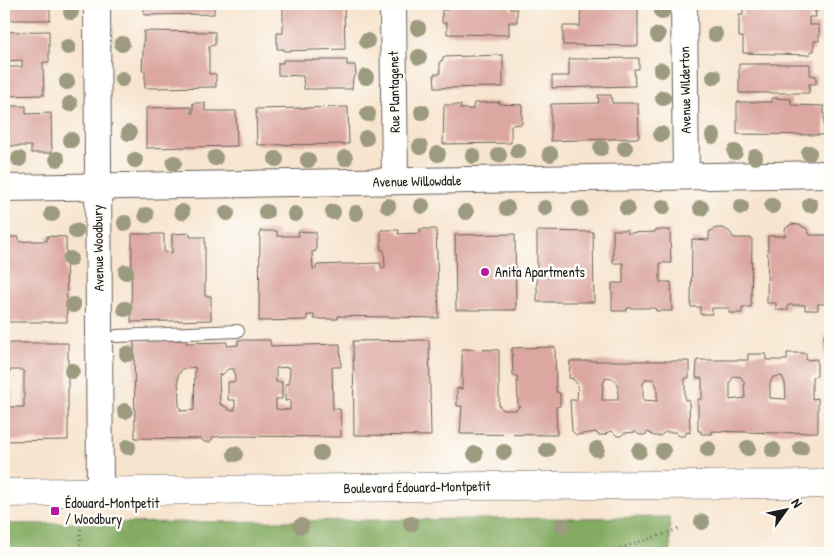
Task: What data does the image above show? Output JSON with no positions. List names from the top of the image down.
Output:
{
  "streets": {
    "street": [
      "Avenue Wilderton",
      "Rue Plantagenet",
      "Avenue Willowdale",
      "Avenue Woodbury",
      "Boulevard Édouard-Montpetit"
    ]
  },
  "crossings": [
    ["Avenue Wilderton", "Avenue Willowdale"],
    ["Rue Plantagenet", "Avenue Willowdale"],
    ["Avenue Willowdale", "Avenue Woodbury"],
    ["Avenue Woodbury", "Boulevard Édouard-Montpetit"]
  ],
  "places": {
    "other": ["Anita Apartments"],
    "transit": ["Édouard-Montpetit / Woodbury"]
  },
  "north": "top right"
}
